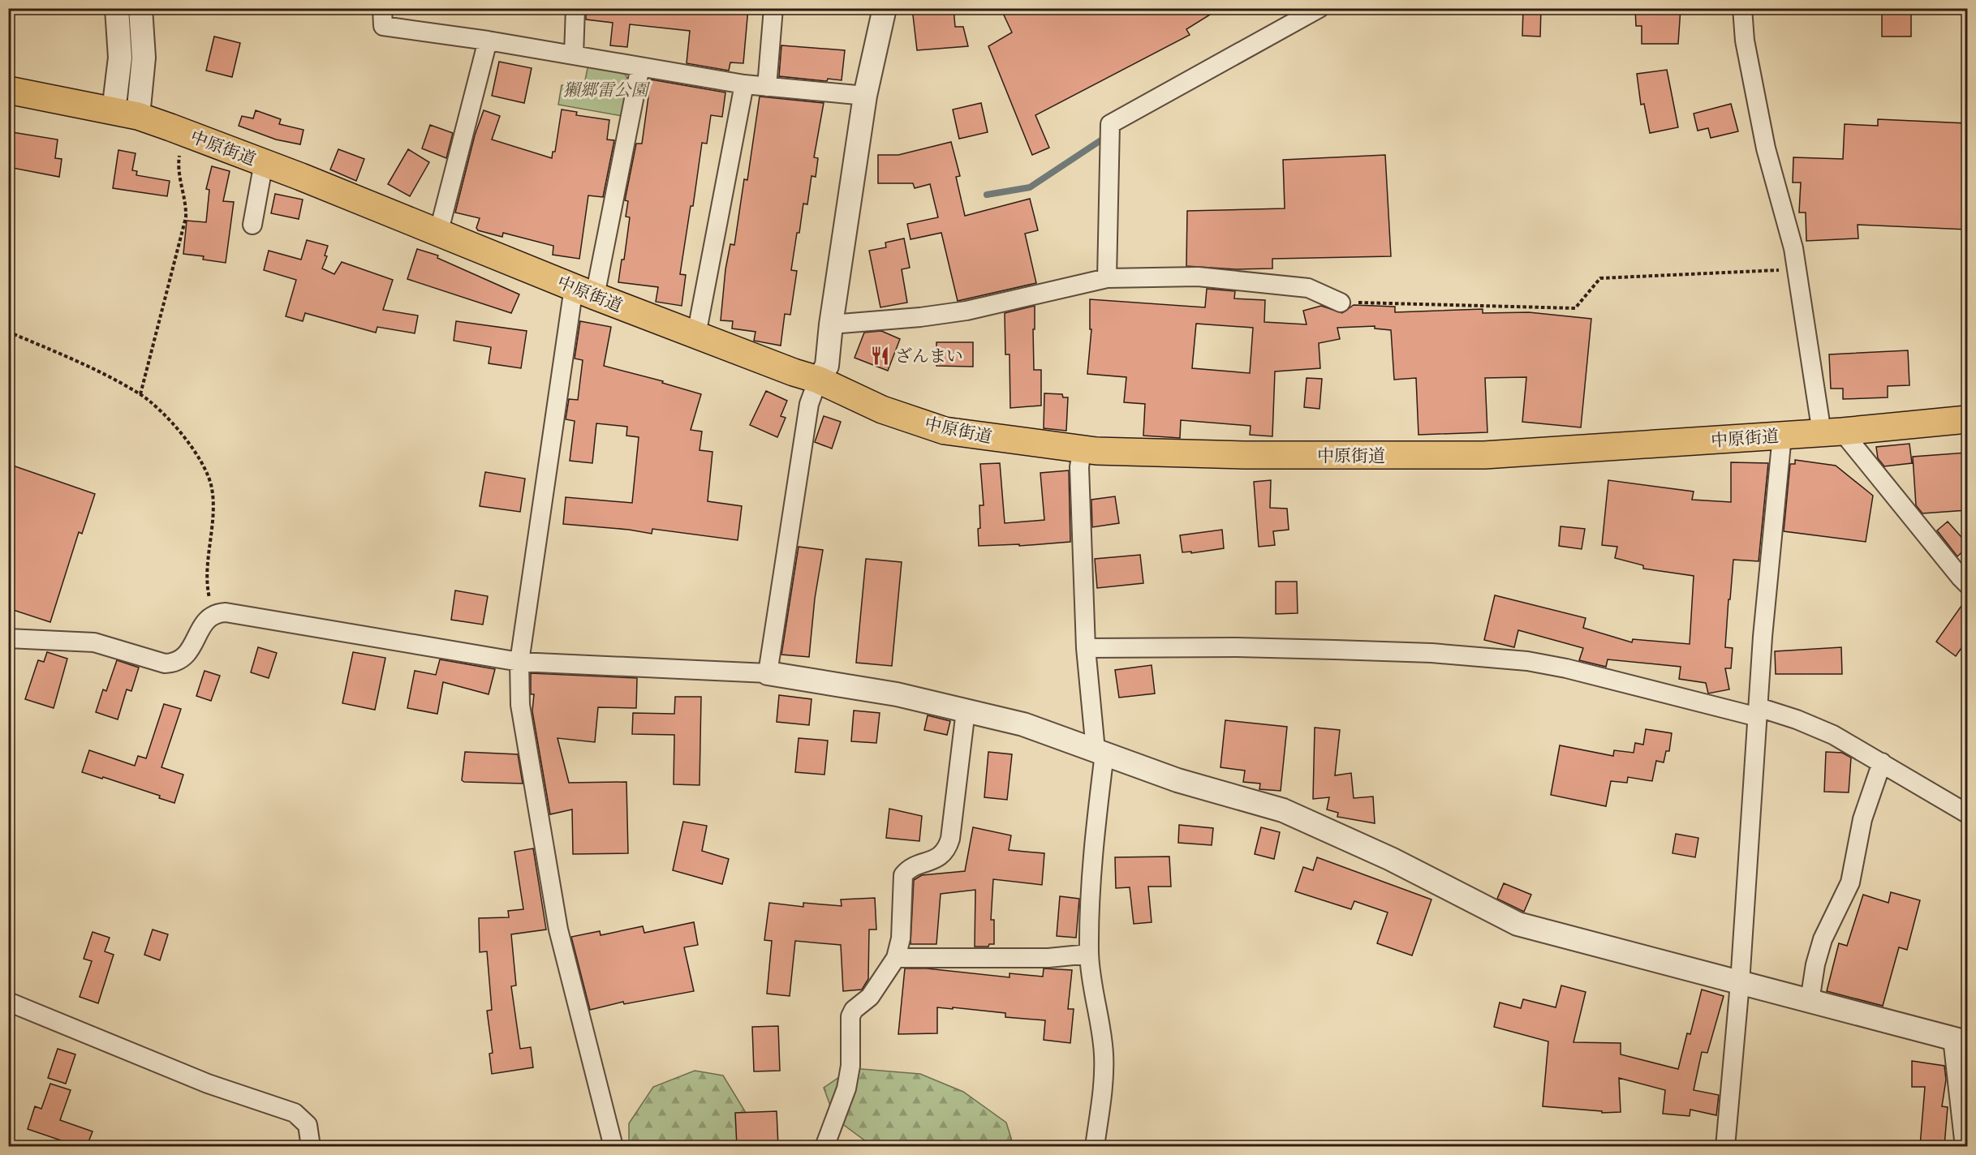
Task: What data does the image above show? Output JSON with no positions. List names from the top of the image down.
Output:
{
  "streets": {
    "main road": ["中原街道"]
  },
  "parks": ["獺郷雷公園"],
  "places": {
    "restaurant": ["ざんまい"]
  }
}
